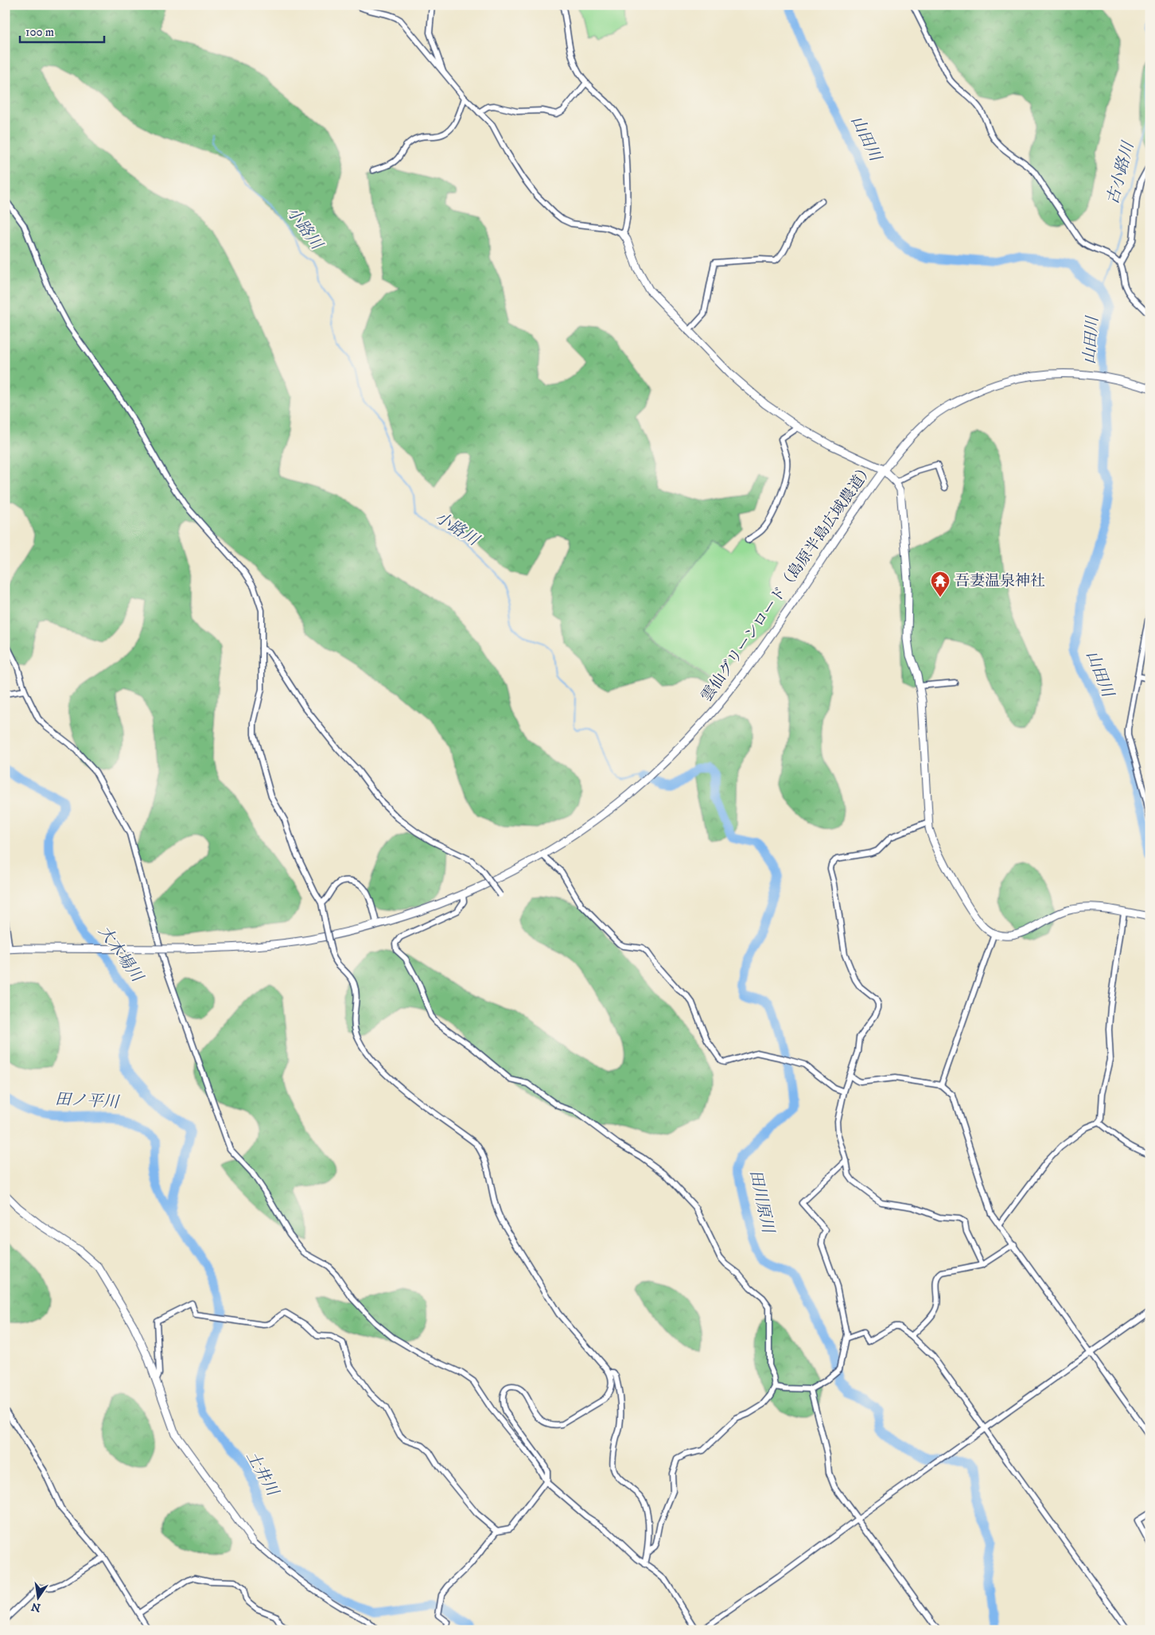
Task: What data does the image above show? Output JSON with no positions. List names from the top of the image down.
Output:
{
  "streets": {
    "street": ["雲仙グリーンロード（島原半島広域農道）"]
  },
  "water": [
    "山田川",
    "古小路川",
    "小路川",
    "大木場川",
    "田ノ平川",
    "田川原川",
    "土井川"
  ],
  "places": {
    "temple": ["吾妻温泉神社"]
  },
  "scale_bar": "100 m",
  "north": "bottom"
}
